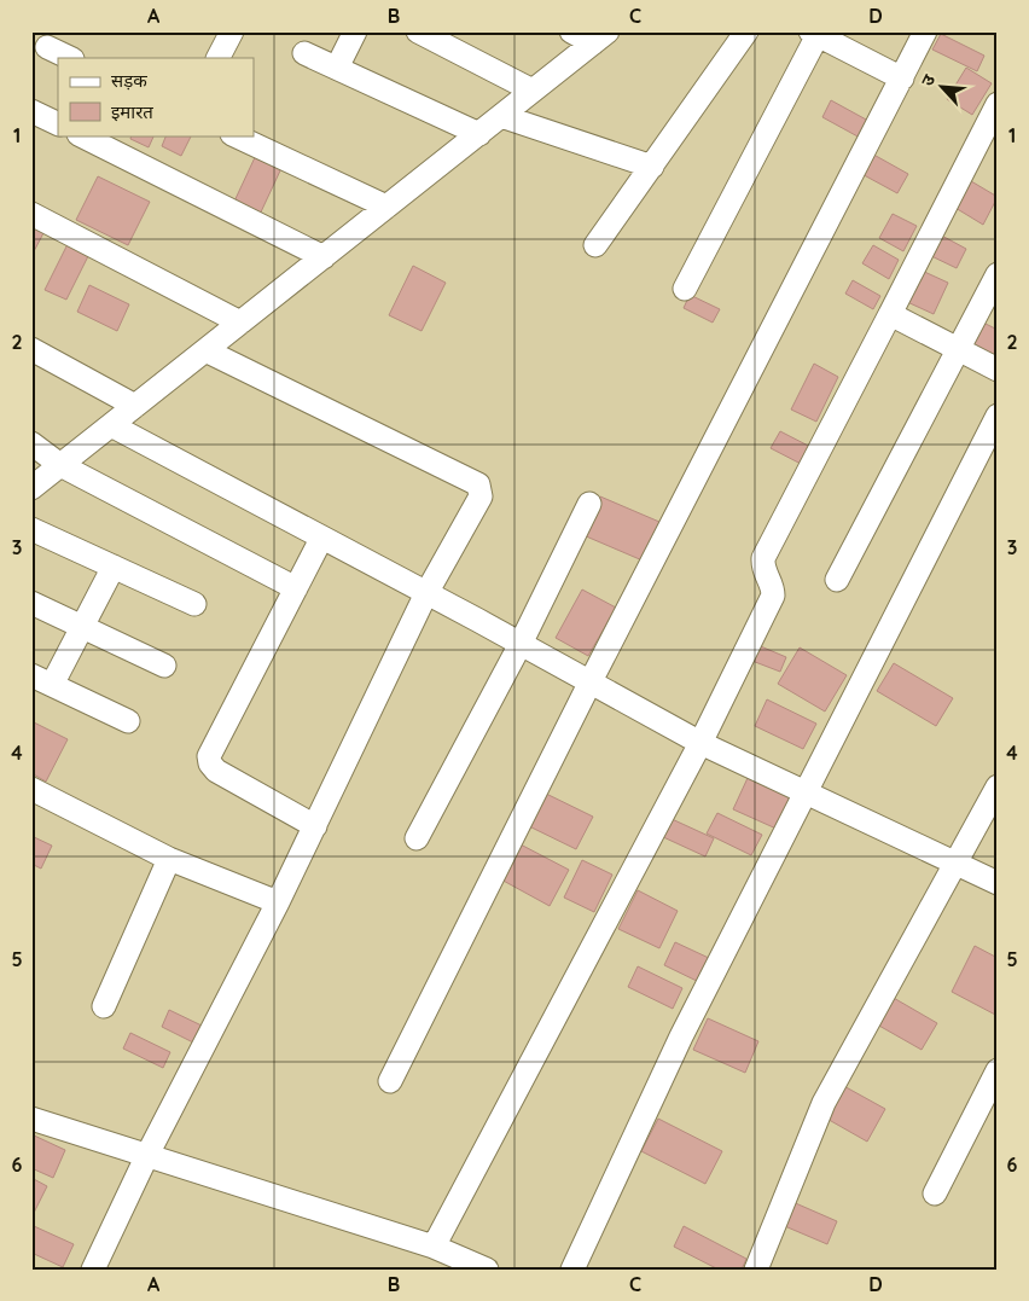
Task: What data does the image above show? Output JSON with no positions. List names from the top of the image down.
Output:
{
  "legend": ["सड़क", "इमारत"],
  "north": "top left",
  "grid": {
    "columns": [
      "A",
      "B",
      "C",
      "D"
    ],
    "rows": [
      "1",
      "2",
      "3",
      "4",
      "5",
      "6"
    ]
  }
}
